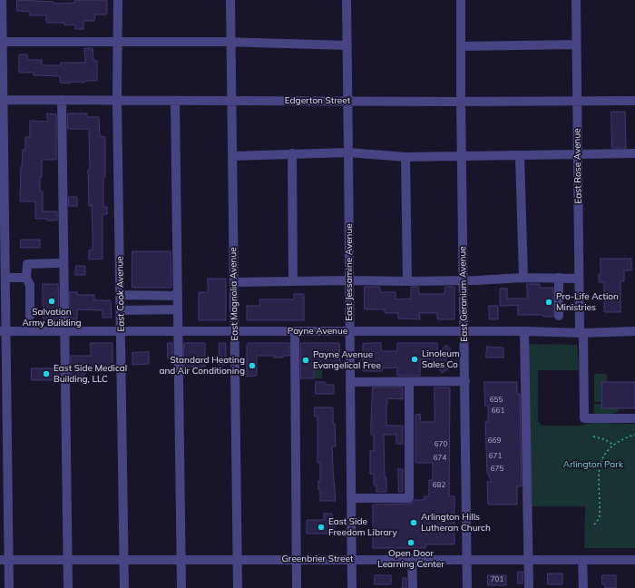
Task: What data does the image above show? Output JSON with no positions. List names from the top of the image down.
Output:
{
  "streets": {
    "street": [
      "Edgerton Street",
      "East Rose Avenue",
      "East Jessamine Avenue",
      "East Cook Avenue",
      "East Magnolia Avenue",
      "East Geranium Avenue",
      "Payne Avenue",
      "Greenbrier Street"
    ]
  },
  "crossings": [
    ["Edgerton Street", "East Rose Avenue"],
    ["Edgerton Street", "East Jessamine Avenue"],
    ["Edgerton Street", "East Cook Avenue"],
    ["Edgerton Street", "East Magnolia Avenue"],
    ["Edgerton Street", "East Geranium Avenue"],
    ["East Rose Avenue", "Payne Avenue"],
    ["East Jessamine Avenue", "Payne Avenue"],
    ["East Jessamine Avenue", "Greenbrier Street"],
    ["East Cook Avenue", "Payne Avenue"],
    ["East Cook Avenue", "Greenbrier Street"],
    ["East Magnolia Avenue", "Payne Avenue"],
    ["East Magnolia Avenue", "Greenbrier Street"],
    ["East Geranium Avenue", "Payne Avenue"],
    ["East Geranium Avenue", "Greenbrier Street"]
  ],
  "parks": ["Arlington Park"],
  "places": [
    "Salvation Army Building",
    "Pro-Life Action Ministries",
    "Linoleum Sales Co",
    "Payne Avenue Evangelical Free",
    "Standard Heating and Air Conditioning",
    "East Side Medical Building, LLC",
    "Arlington Hills Lutheran Church",
    "East Side Freedom Library",
    "Open Door Learning Center"
  ],
  "house_numbers": [
    "655",
    "661",
    "669",
    "670",
    "671",
    "674",
    "675",
    "682",
    "701"
  ]
}
